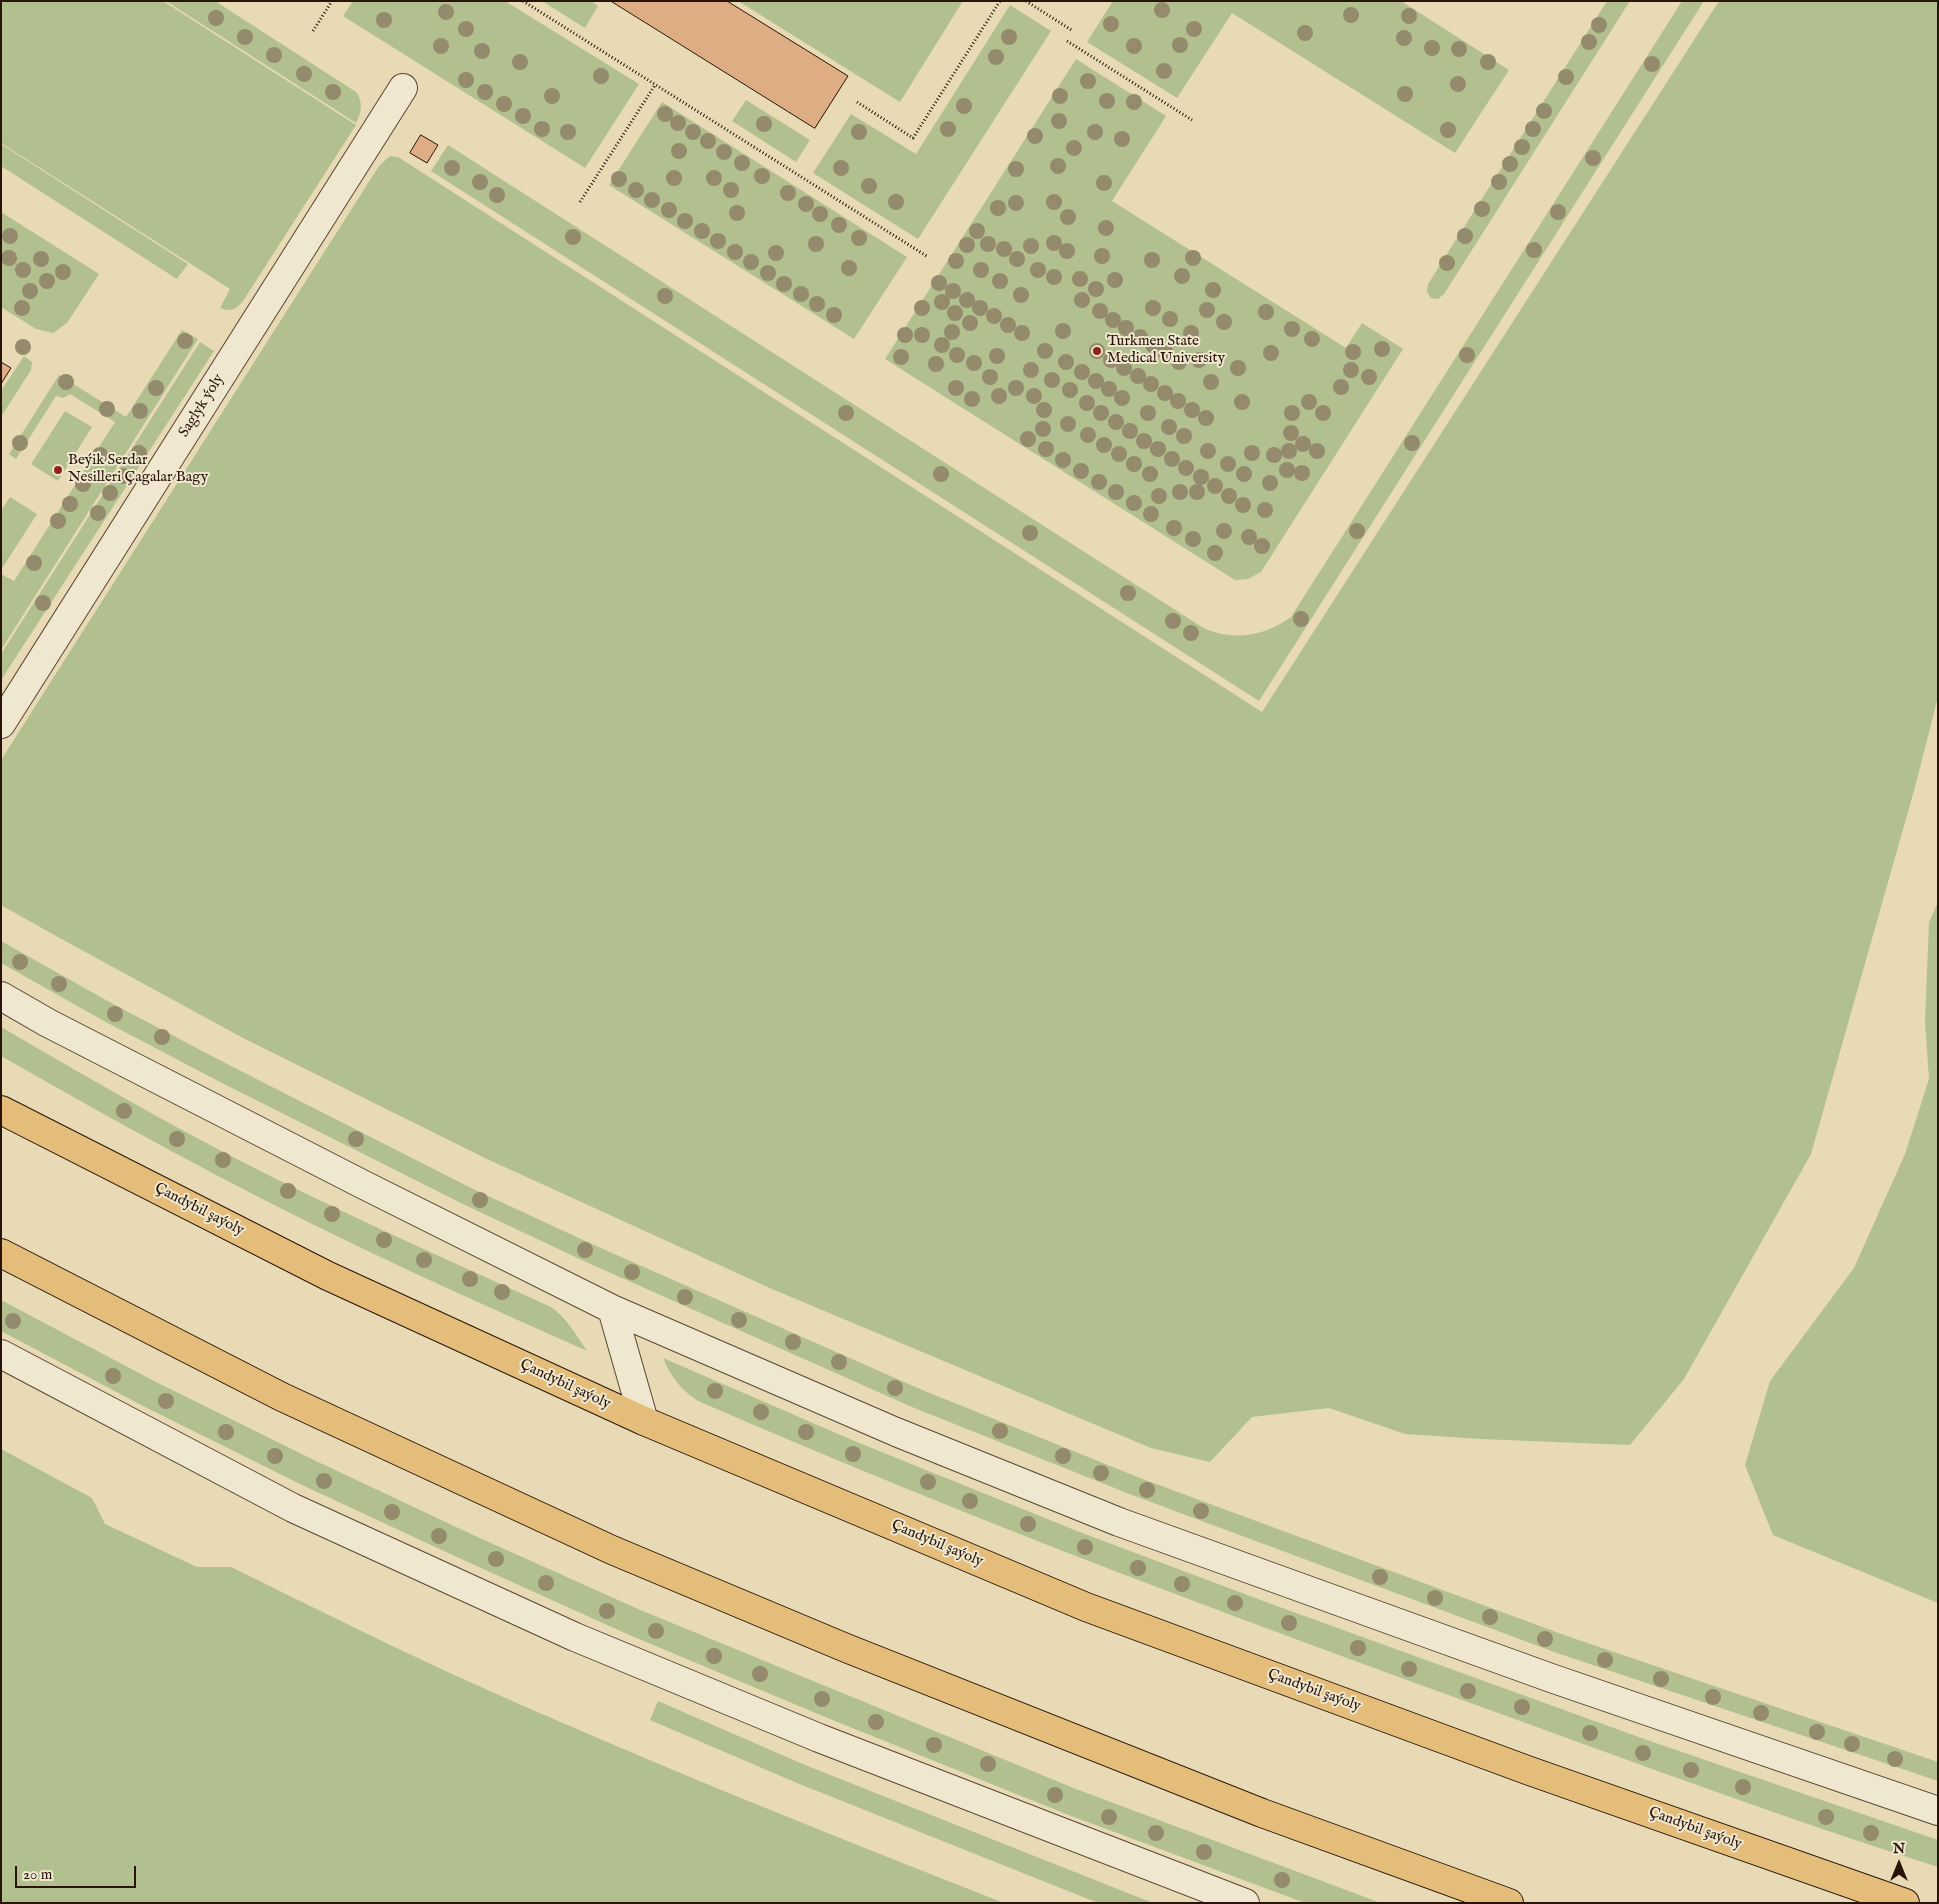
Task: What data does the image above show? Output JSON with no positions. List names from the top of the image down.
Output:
{
  "streets": {
    "main road": ["Çandybil şaýoly"],
    "street": ["Saglyk ýoly"]
  },
  "places": ["Turkmen State Medical University", "Beýik Serdar Nesilleri Çagalar Bagy"],
  "scale_bar": "20 m",
  "north": "top"
}
